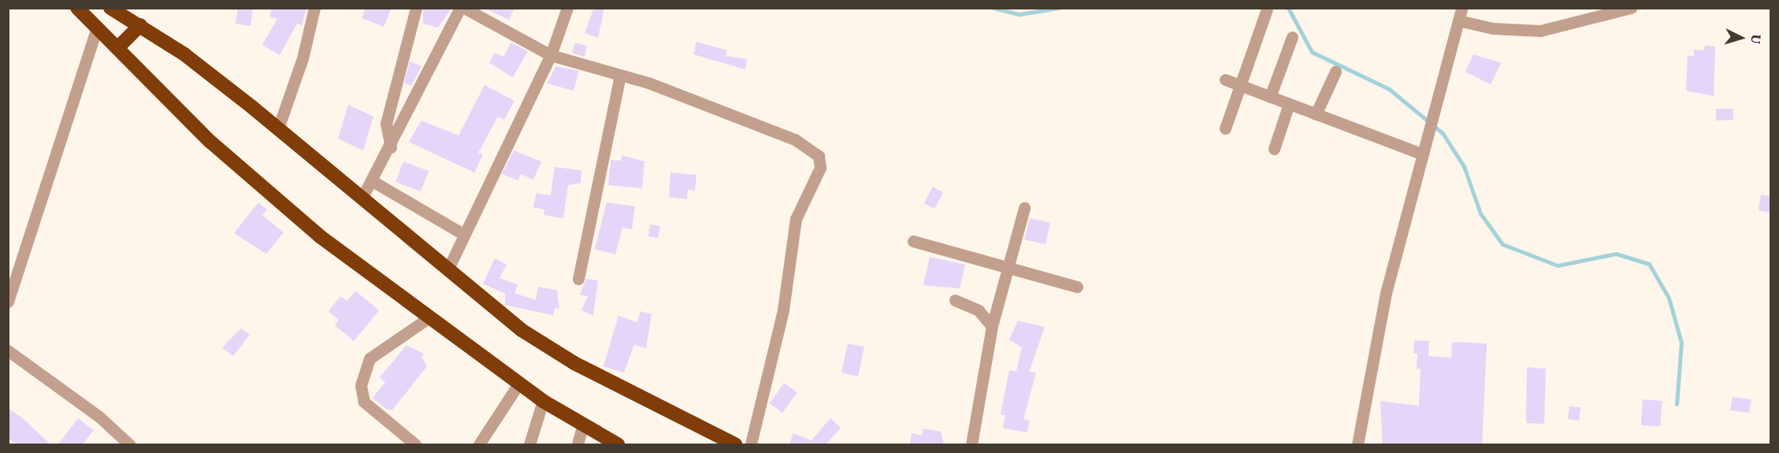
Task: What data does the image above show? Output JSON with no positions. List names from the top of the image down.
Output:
{
  "north": "right"
}
